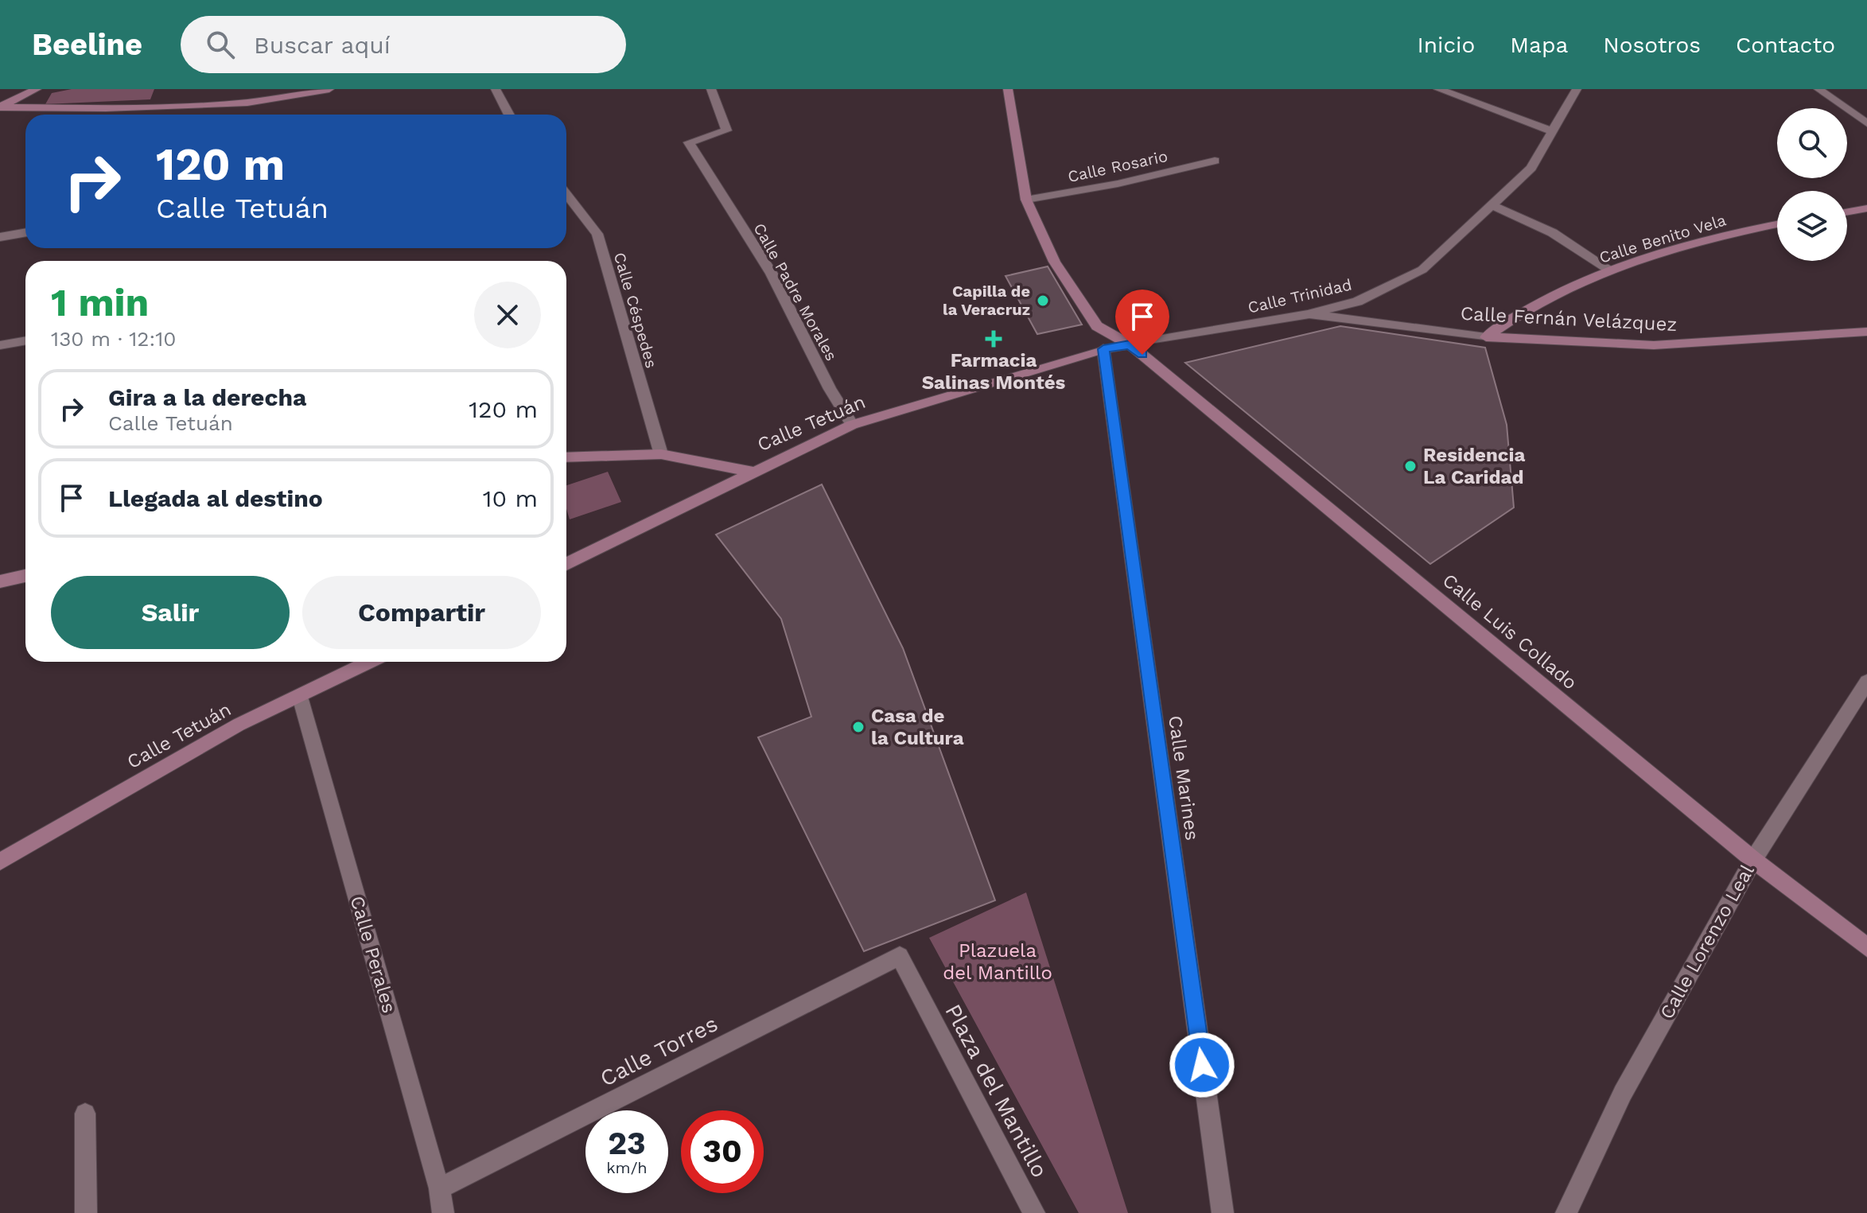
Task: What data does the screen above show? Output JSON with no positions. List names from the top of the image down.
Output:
{
  "streets": {
    "street": [
      "Calle Rosario",
      "Calle Benito Vela",
      "Calle Padre Morales",
      "Calle Trinidad",
      "Calle Céspedes",
      "Calle Fernán Velázquez",
      "Calle Tetuán",
      "Calle Luis Collado",
      "Calle Marines",
      "Calle Lorenzo Leal",
      "Calle Perales",
      "Calle Torres",
      "Plaza del Mantillo"
    ]
  },
  "crossings": [
    ["Calle Rosario", "Calle Luis Collado"],
    ["Calle Benito Vela", "Calle Fernán Velázquez"],
    ["Calle Padre Morales", "Calle Tetuán"],
    ["Calle Trinidad", "Calle Fernán Velázquez"],
    ["Calle Trinidad", "Calle Tetuán"],
    ["Calle Trinidad", "Calle Luis Collado"],
    ["Calle Tetuán", "Calle Luis Collado"],
    ["Calle Tetuán", "Calle Marines"],
    ["Calle Tetuán", "Calle Perales"],
    ["Calle Luis Collado", "Calle Lorenzo Leal"],
    ["Calle Perales", "Calle Torres"],
    ["Calle Torres", "Plaza del Mantillo"]
  ],
  "parks": ["Plazuela del Mantillo"],
  "places": {
    "other": ["Capilla de la Veracruz", "Residencia La Caridad", "Casa de la Cultura"],
    "health": ["Farmacia Salinas Montés"]
  },
  "page": {
    "header": "Beeline",
    "search": "Buscar aquí",
    "nav": [
      "Inicio",
      "Mapa",
      "Nosotros",
      "Contacto"
    ],
    "turn": ["120 m", "Calle Tetuán"],
    "heading": ["1 min", "130 m · 12:10"],
    "list": [
      {
        "name": "Gira a la derecha",
        "note": "Calle Tetuán",
        "value": "120 m"
      },
      {
        "name": "Llegada al destino",
        "value": "10 m"
      }
    ],
    "buttons": ["Salir", "Compartir"],
    "speed": "23 km/h",
    "limit": "30"
  }
}
